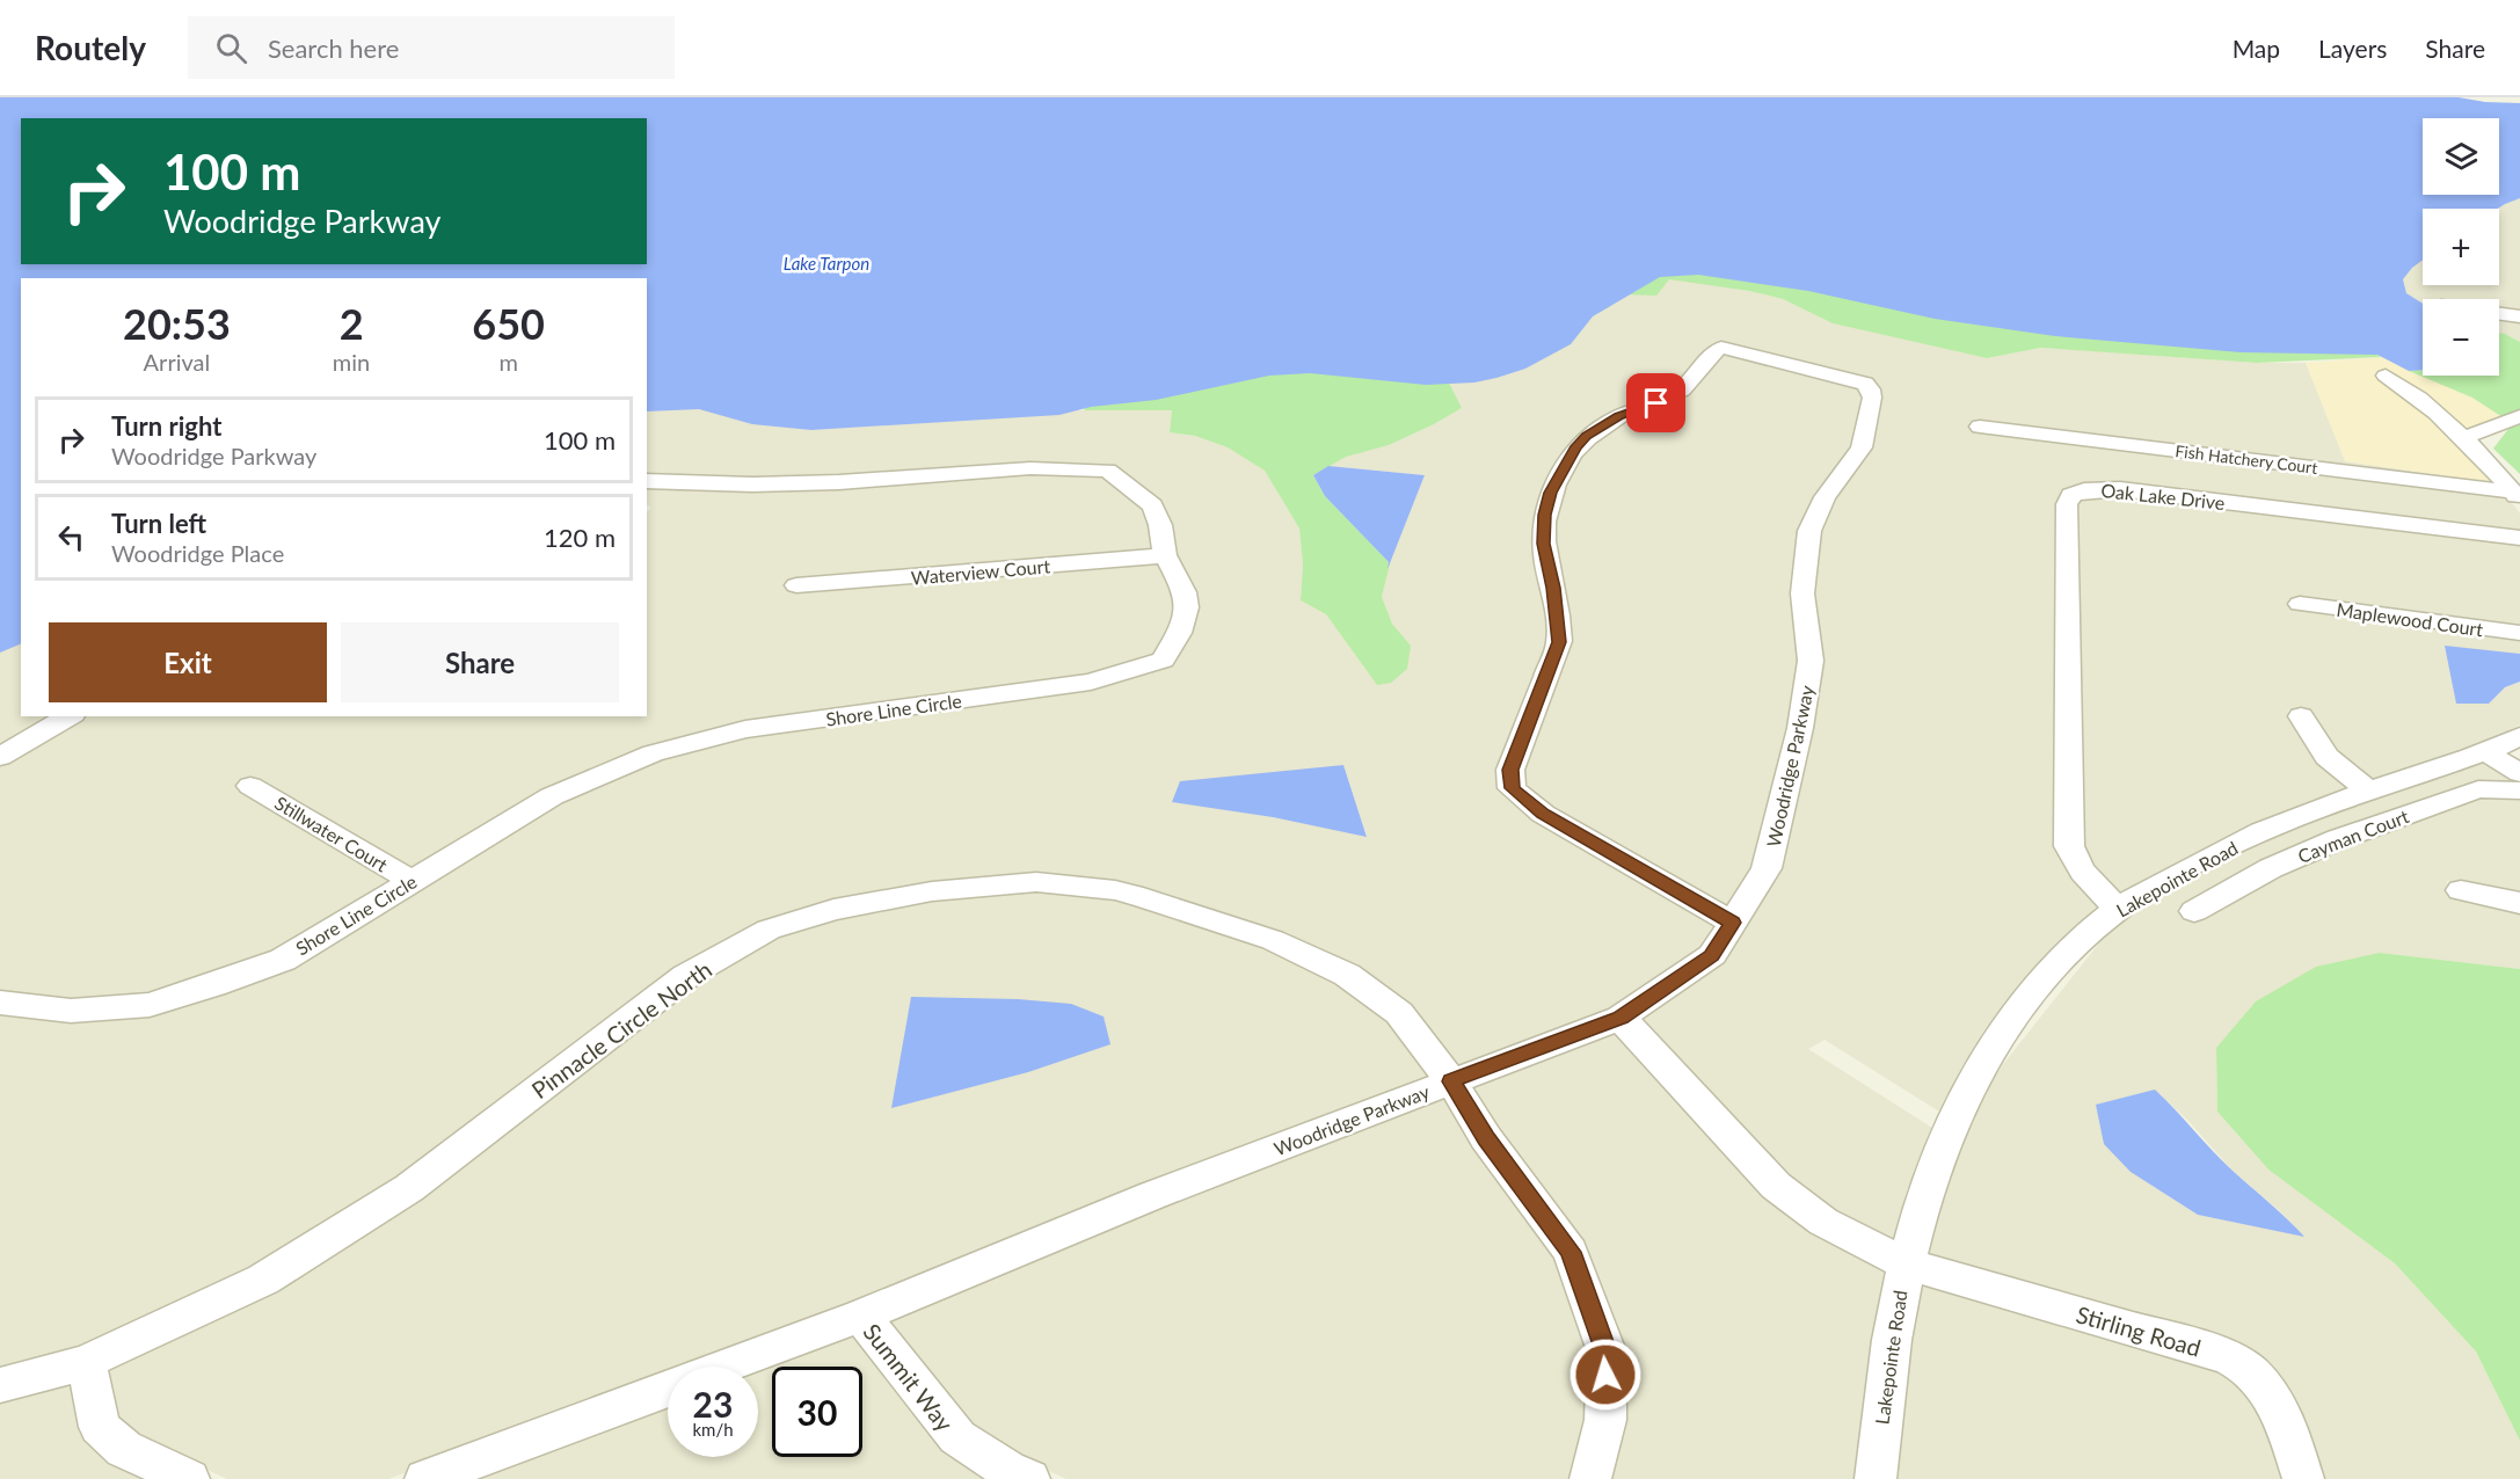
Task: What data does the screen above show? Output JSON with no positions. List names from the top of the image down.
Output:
{
  "streets": {
    "street": [
      "Fish Hatchery Court",
      "Oak Lake Drive",
      "Waterview Court",
      "Maplewood Court",
      "Shore Line Circle",
      "Woodridge Parkway",
      "Stillwater Court",
      "Cayman Court",
      "Lakepointe Road",
      "Pinnacle Circle North",
      "Stirling Road",
      "Summit Way"
    ]
  },
  "crossings": [
    ["Oak Lake Drive", "Lakepointe Road"],
    ["Waterview Court", "Shore Line Circle"],
    ["Shore Line Circle", "Stillwater Court"],
    ["Woodridge Parkway", "Pinnacle Circle North"],
    ["Woodridge Parkway", "Stirling Road"],
    ["Woodridge Parkway", "Summit Way"],
    ["Lakepointe Road", "Stirling Road"]
  ],
  "water": ["Lake Tarpon"],
  "page": {
    "header": "Routely",
    "search": "Search here",
    "nav": ["Map", "Layers", "Share"],
    "map_buttons": ["+", "−"],
    "turn": ["100 m", "Woodridge Parkway"],
    "eta": [
      "20:53",
      "Arrival",
      "2",
      "min",
      "650",
      "m"
    ],
    "list": [
      {
        "name": "Turn right",
        "note": "Woodridge Parkway",
        "value": "100 m"
      },
      {
        "name": "Turn left",
        "note": "Woodridge Place",
        "value": "120 m"
      }
    ],
    "buttons": ["Exit", "Share"],
    "speed": "23 km/h",
    "limit": "30"
  }
}
